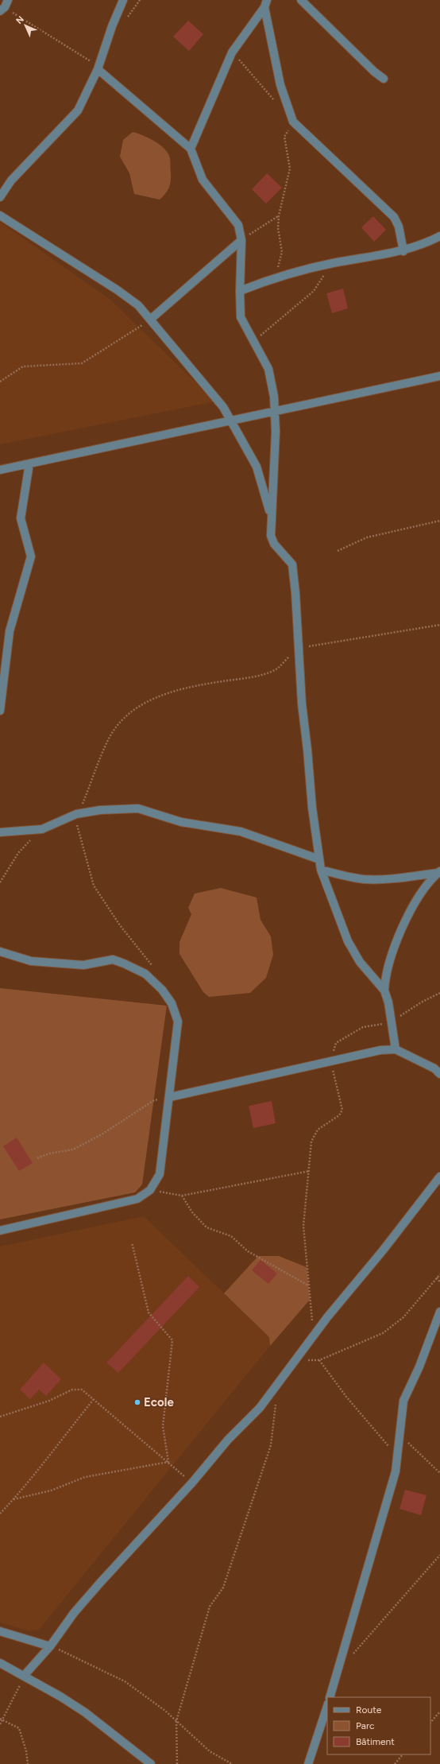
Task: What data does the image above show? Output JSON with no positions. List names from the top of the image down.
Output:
{
  "places": ["Ecole"],
  "legend": ["Route", "Parc", "Bâtiment"],
  "north": "top left"
}
